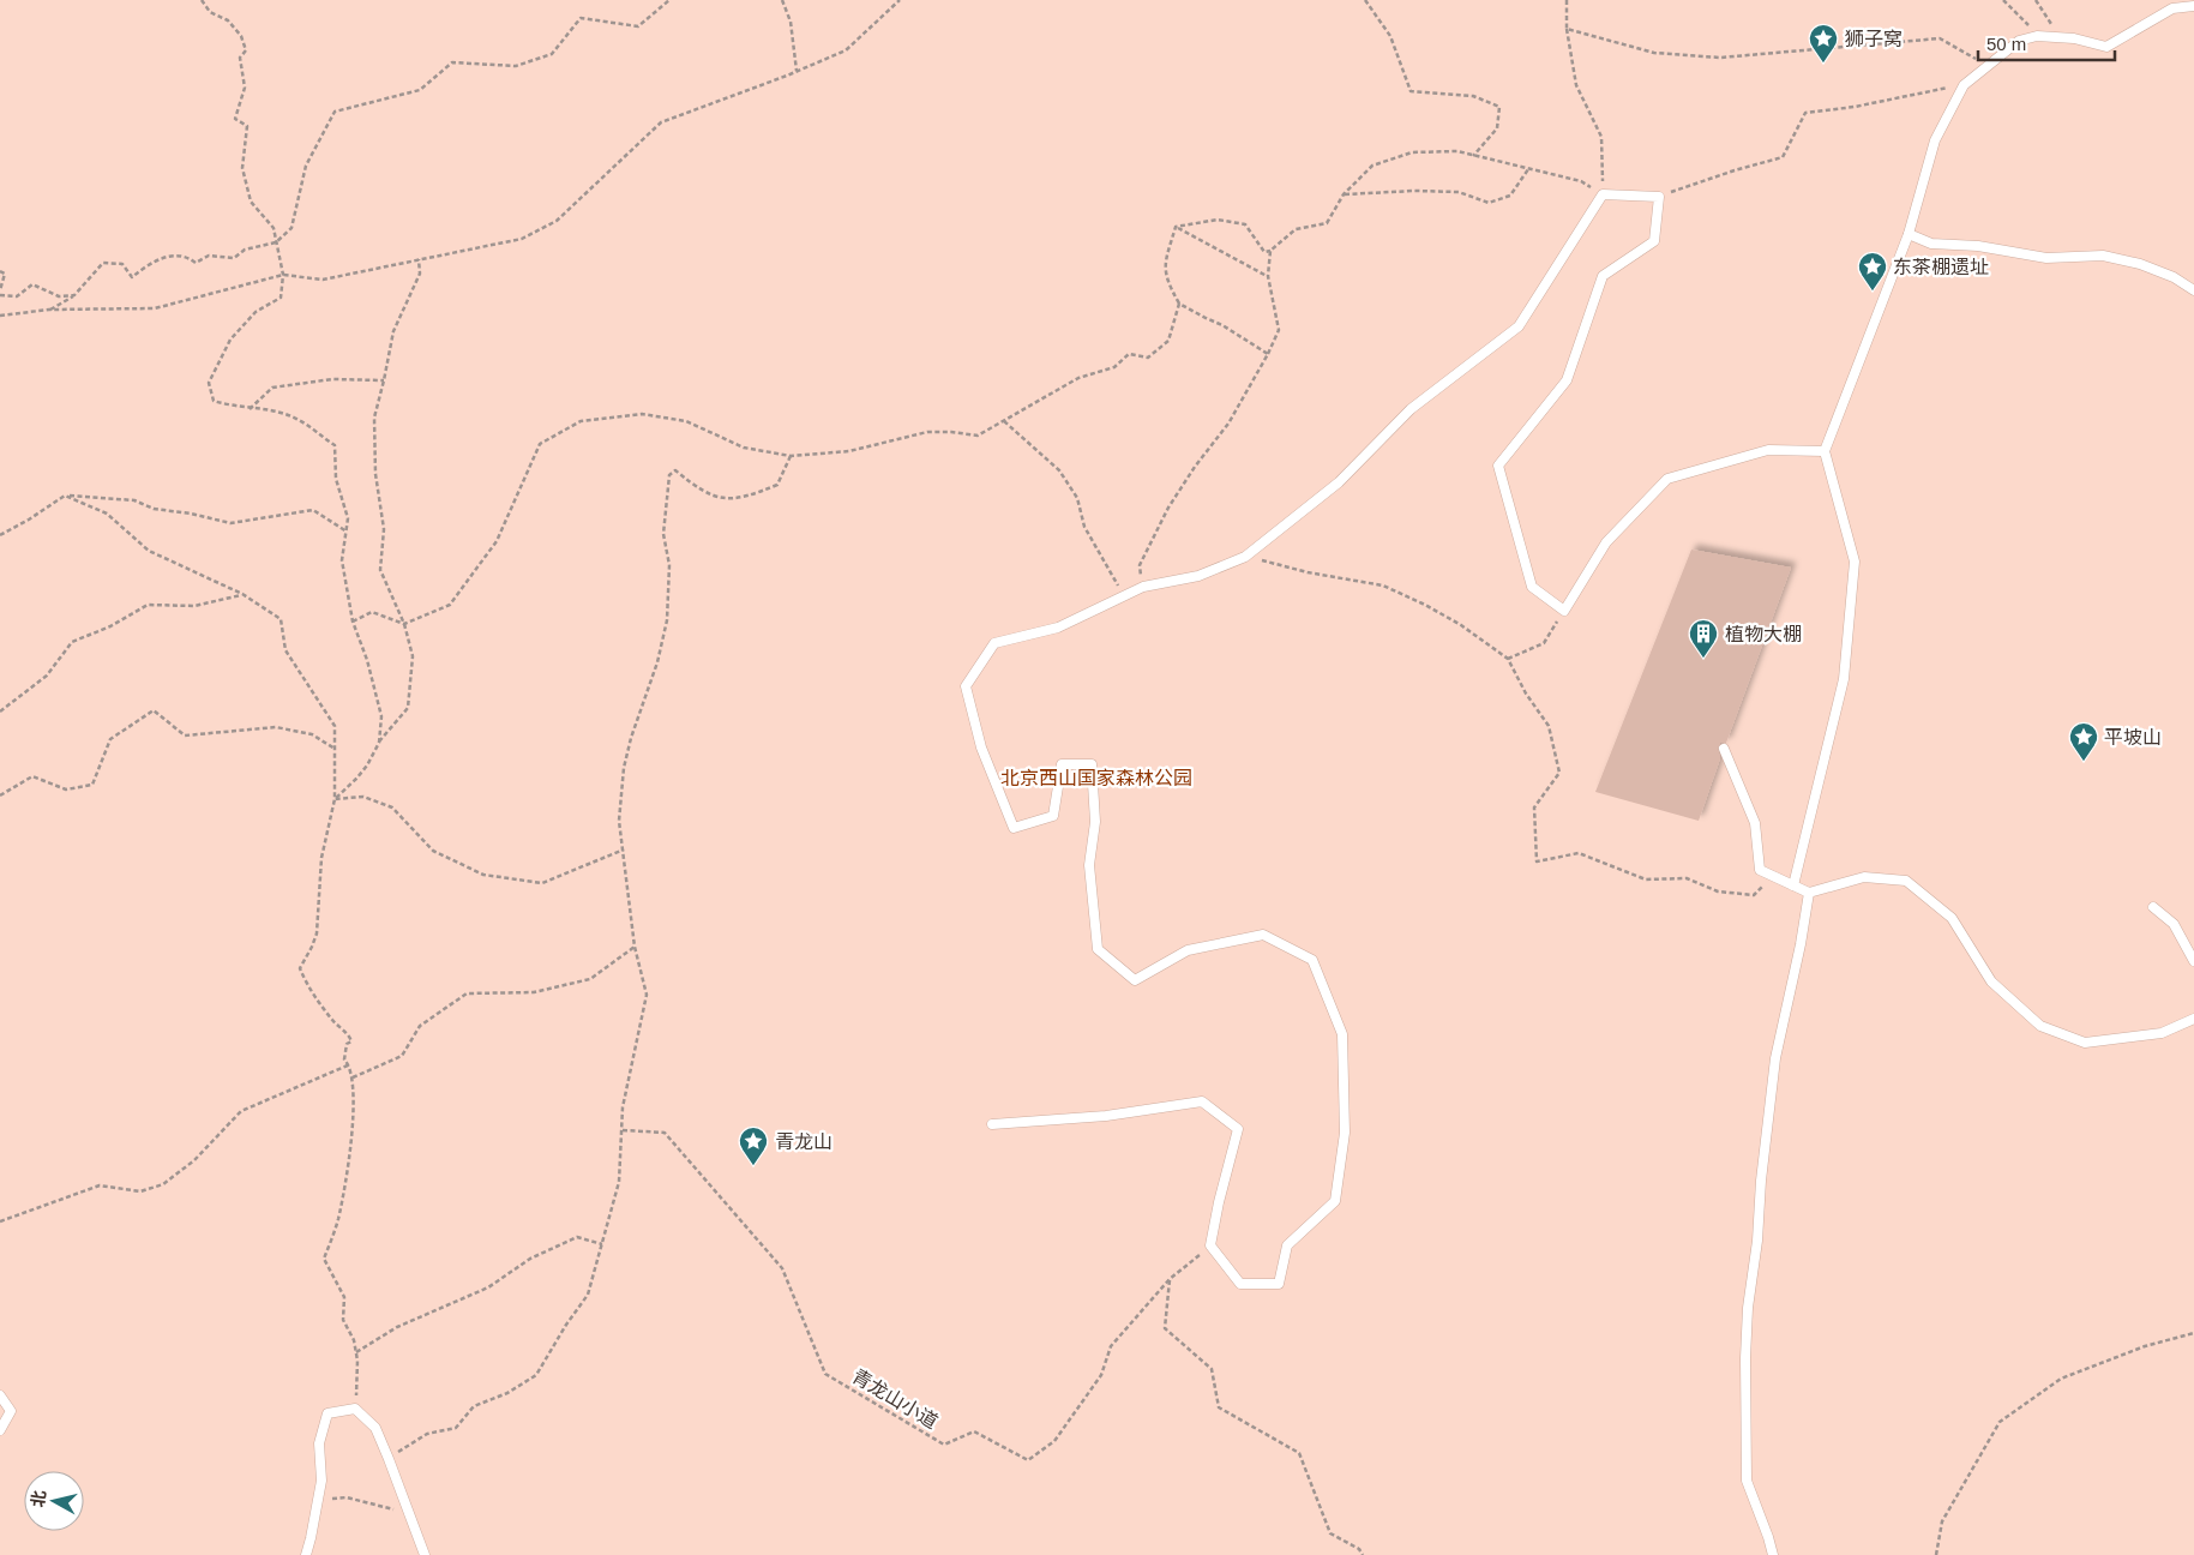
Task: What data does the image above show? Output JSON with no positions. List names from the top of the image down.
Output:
{
  "streets": {
    "path": ["青龙山小道"]
  },
  "parks": ["北京西山国家森林公园"],
  "places": {
    "place": [
      "狮子窝",
      "东茶棚遗址",
      "平坡山",
      "青龙山"
    ],
    "building": ["植物大棚"]
  },
  "scale_bar": "50 m",
  "north": "left"
}
